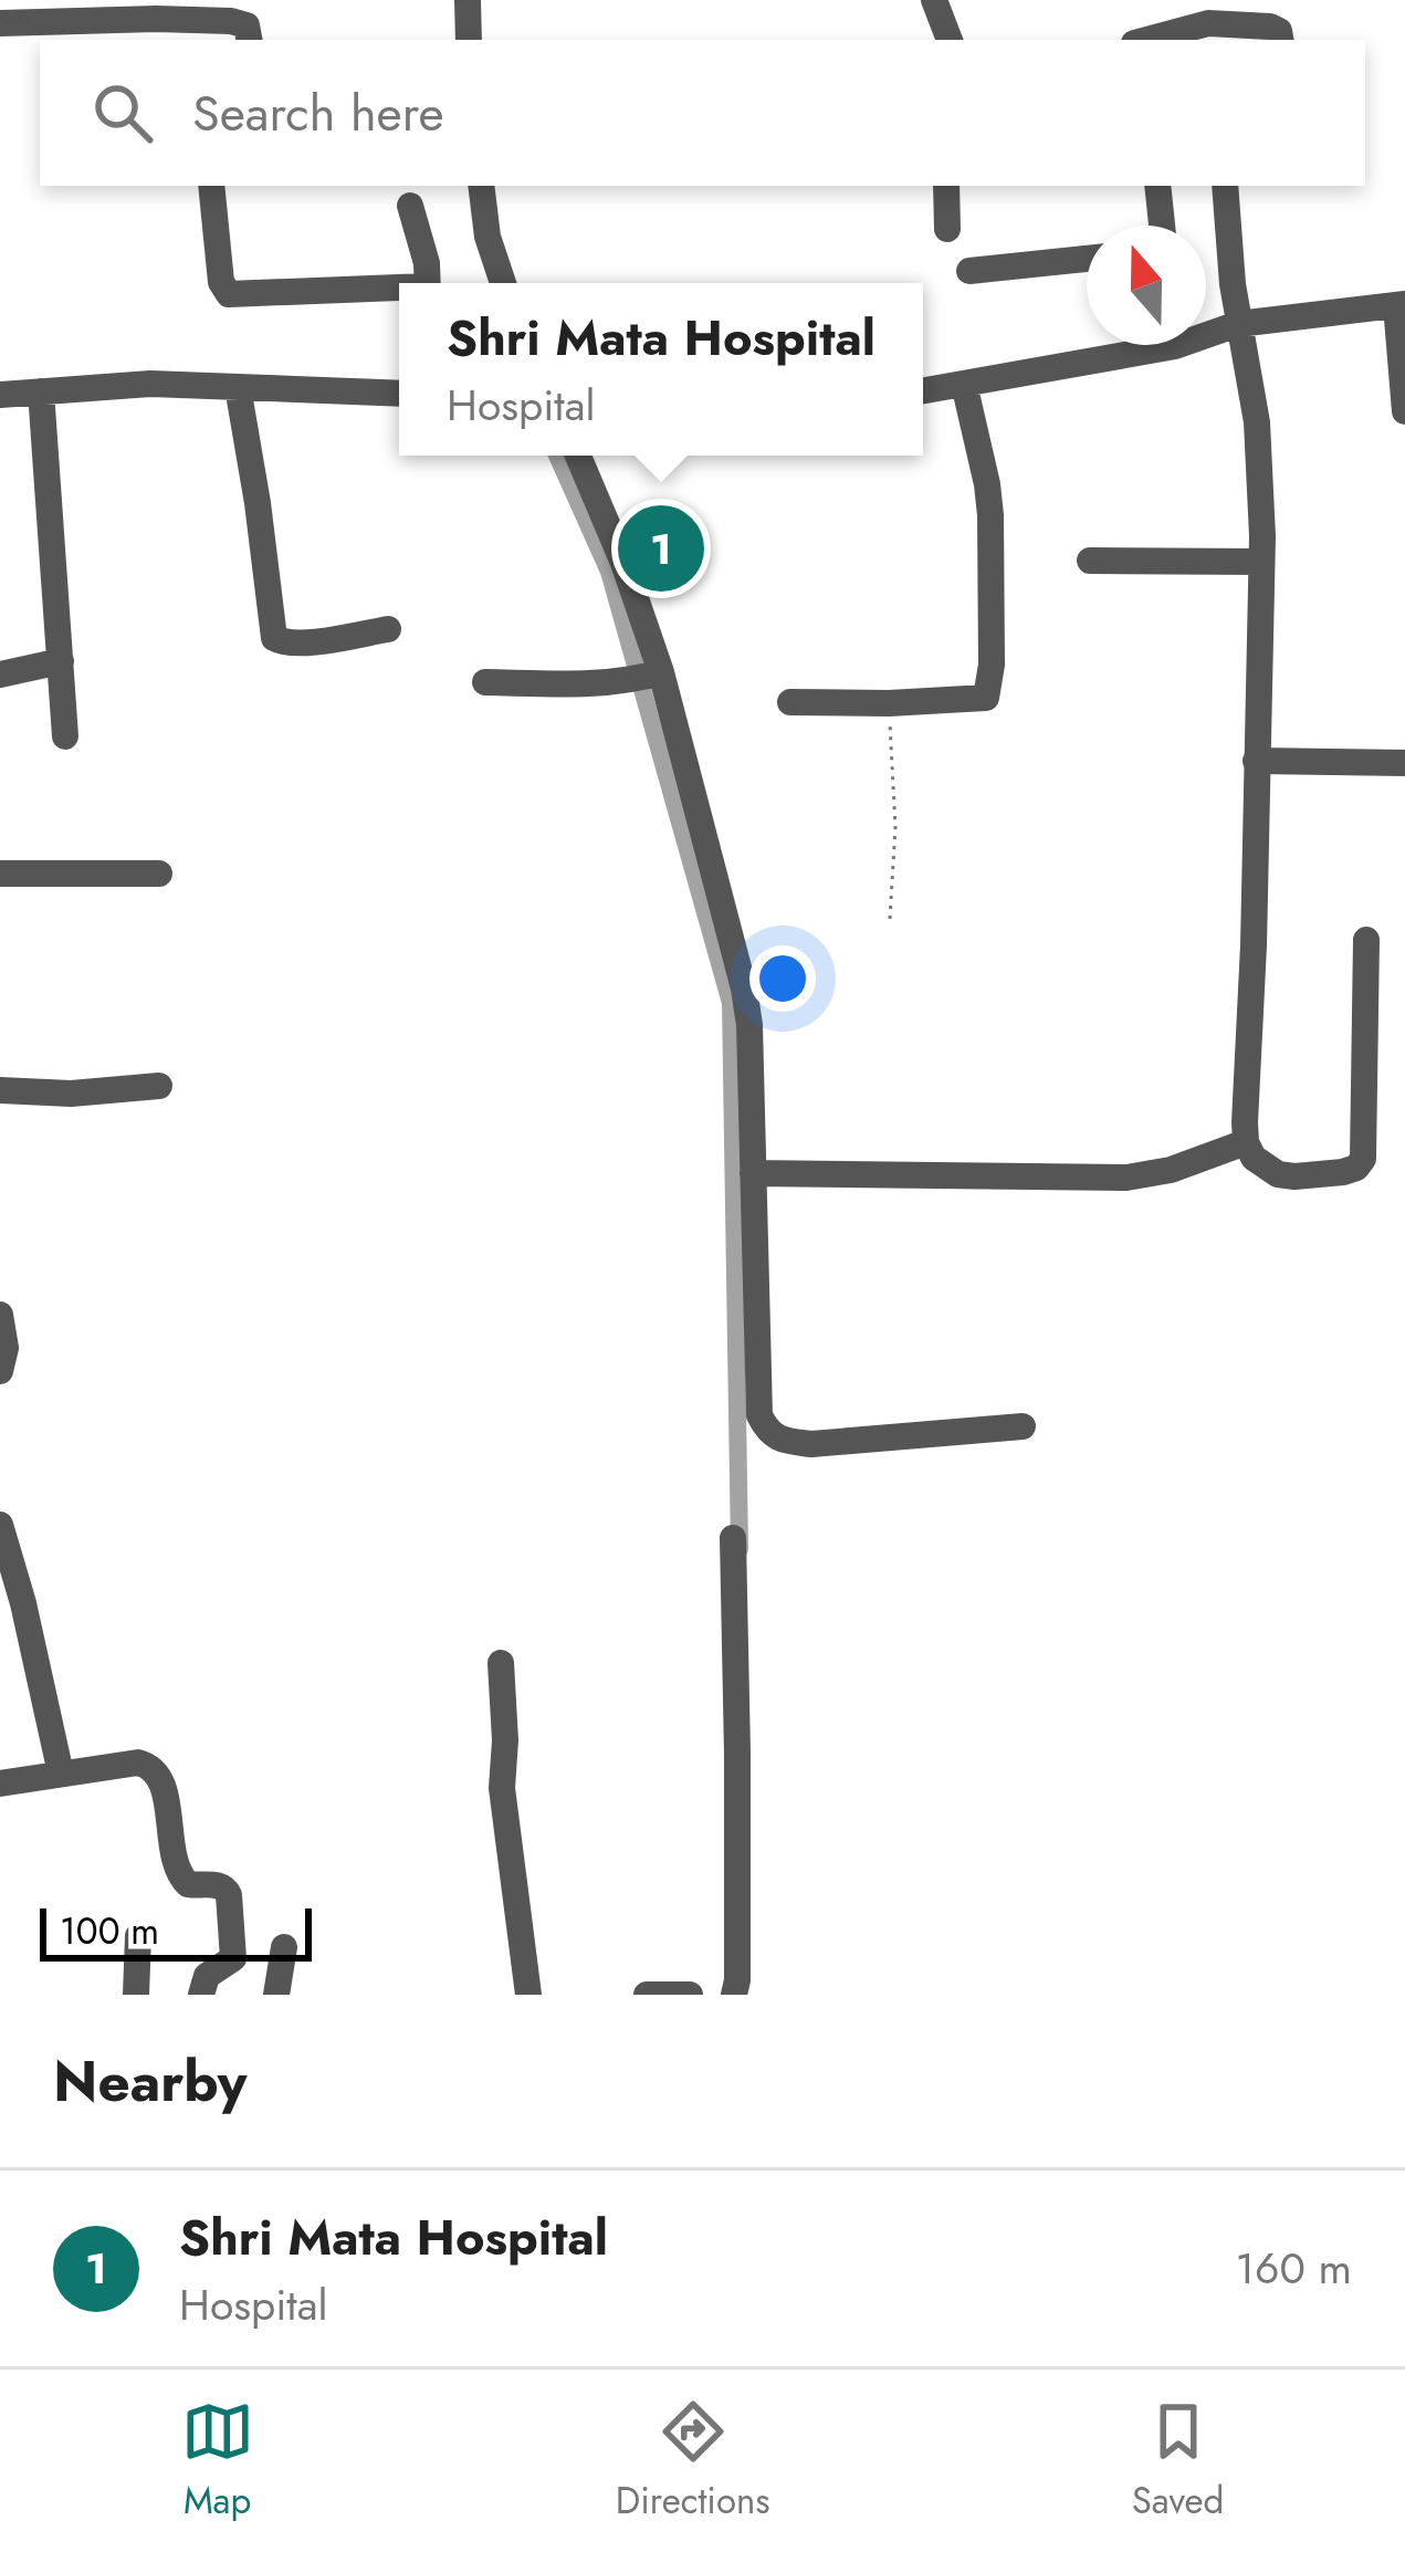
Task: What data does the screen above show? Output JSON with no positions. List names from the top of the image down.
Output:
{
  "scale_bar": "100 m",
  "north": "top",
  "page": {
    "search": "Search here",
    "popup": ["Shri Mata Hospital", "Hospital"],
    "pins": "1",
    "scale": "100 m",
    "heading": "Nearby",
    "list": [
      {
        "mark": "1",
        "name": "Shri Mata Hospital",
        "note": "Hospital",
        "value": "160 m"
      }
    ],
    "nav": ["Map", "Directions", "Saved"]
  }
}
